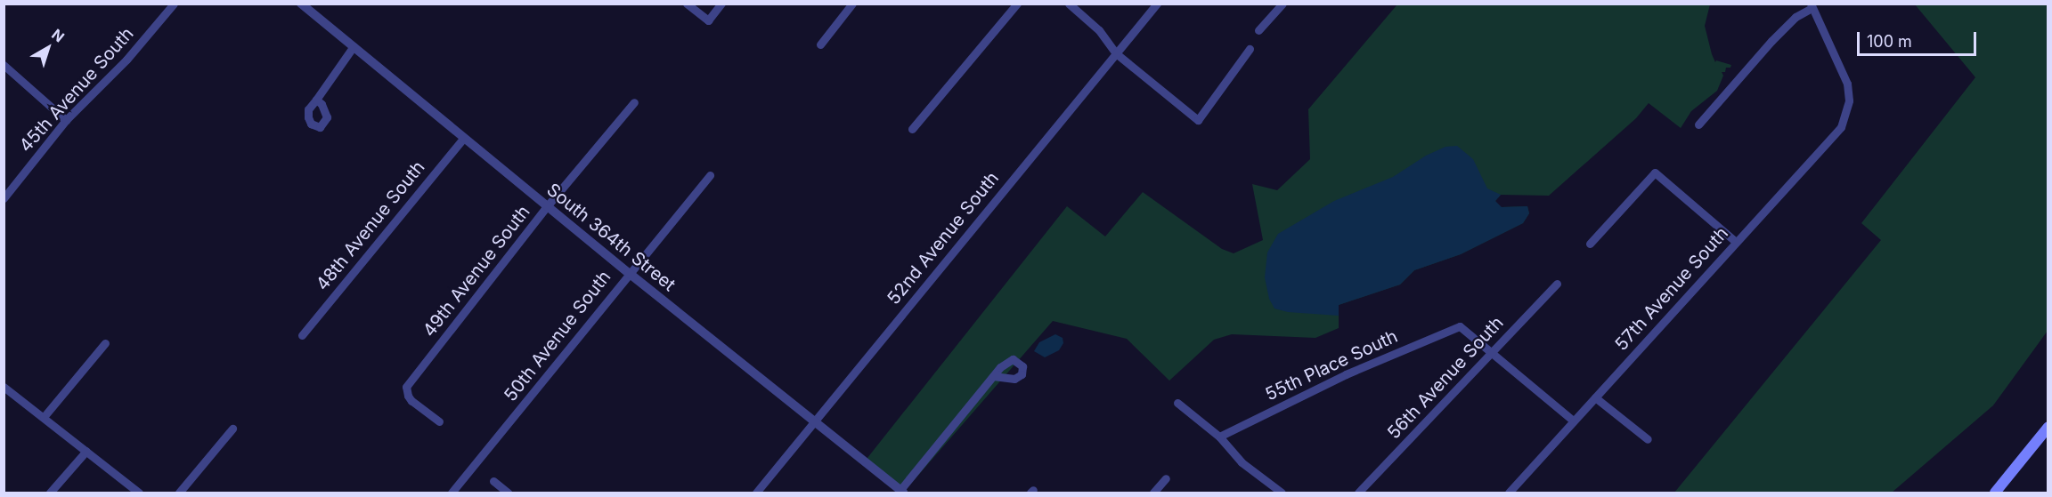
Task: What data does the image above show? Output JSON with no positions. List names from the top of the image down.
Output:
{
  "streets": {
    "street": [
      "45th Avenue South",
      "48th Avenue South",
      "South 364th Street",
      "52nd Avenue South",
      "49th Avenue South",
      "57th Avenue South",
      "50th Avenue South",
      "55th Place South",
      "56th Avenue South"
    ]
  },
  "crossings": [
    ["48th Avenue South", "South 364th Street"],
    ["South 364th Street", "52nd Avenue South"],
    ["South 364th Street", "49th Avenue South"],
    ["South 364th Street", "50th Avenue South"],
    ["55th Place South", "56th Avenue South"]
  ],
  "scale_bar": "100 m",
  "north": "top right"
}
